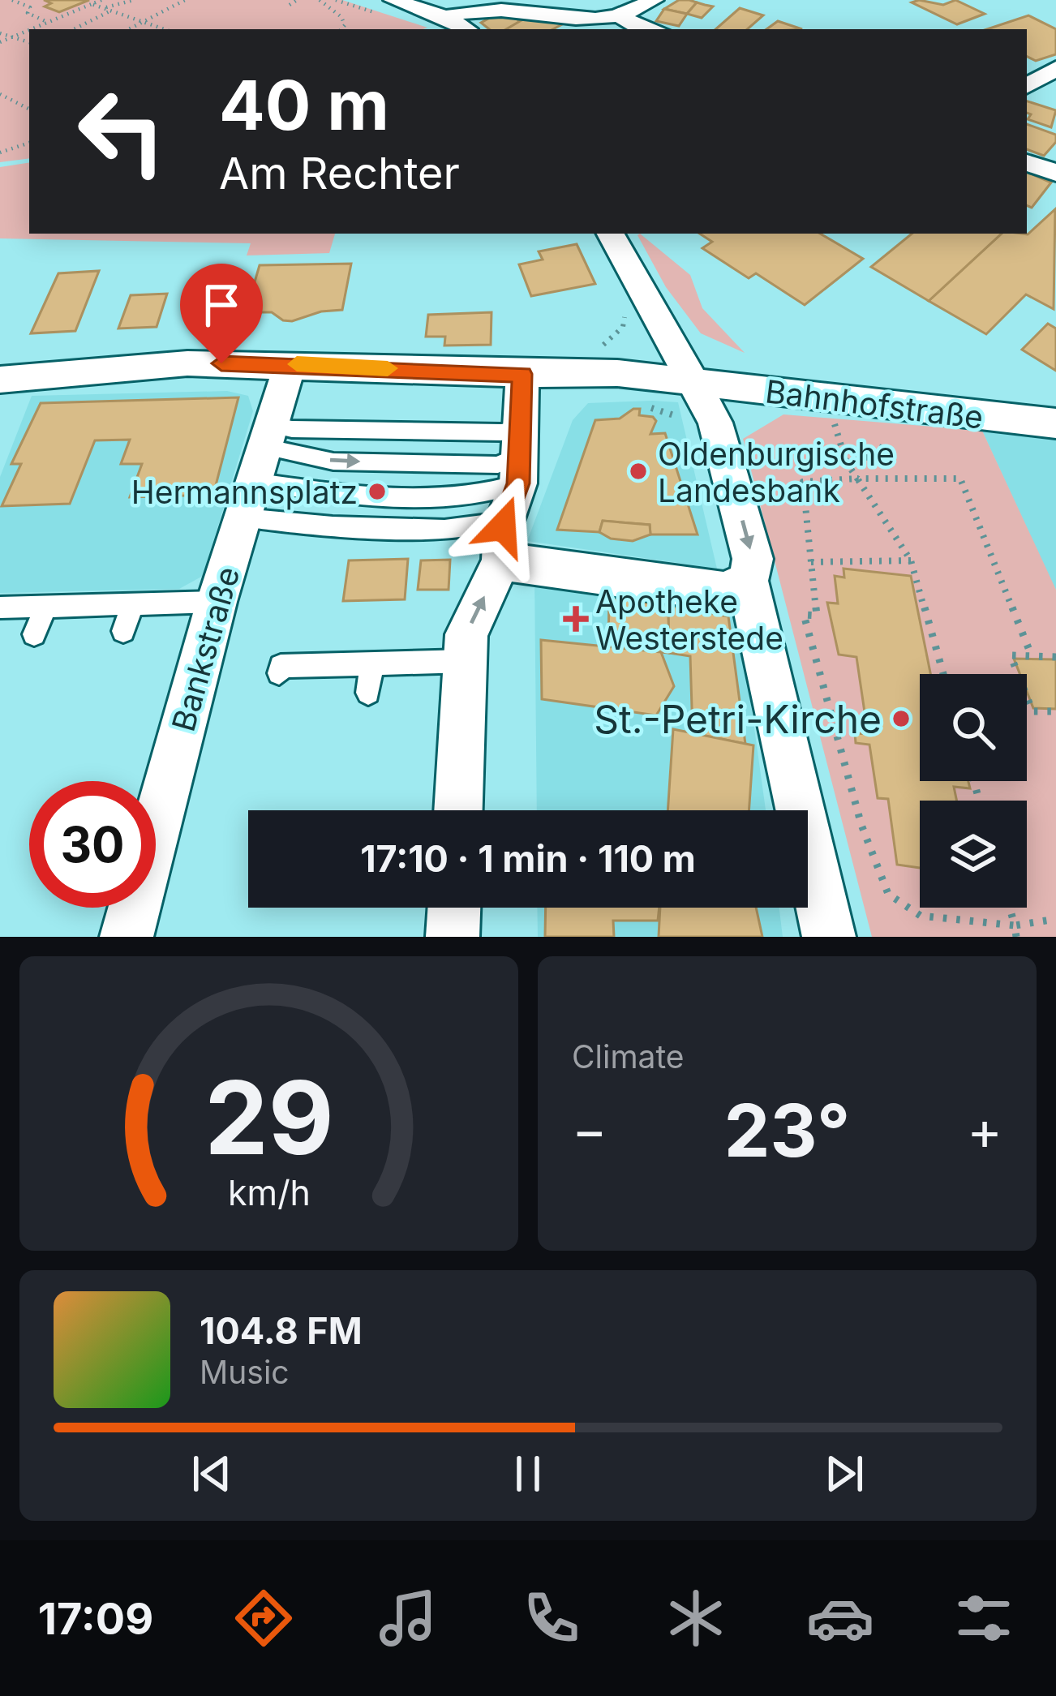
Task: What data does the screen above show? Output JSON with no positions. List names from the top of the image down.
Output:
{
  "streets": {
    "street": ["Bahnhofstraße", "Bankstraße"]
  },
  "crossings": [
    ["Bahnhofstraße", "Bankstraße"]
  ],
  "places": {
    "other": ["Oldenburgische Landesbank", "Hermannsplatz", "St.-Petri-Kirche"],
    "health": ["Apotheke Westerstede"]
  },
  "page": {
    "turn": ["40 m", "Am Rechter"],
    "limit": "30",
    "trip": "17:10 · 1 min · 110 m",
    "tile": "Climate",
    "heat": ["−", "23°", "+"],
    "song": ["104.8 FM", "Music"],
    "tabs": "17:09",
    "gauge": ["29", "km/h"]
  }
}
